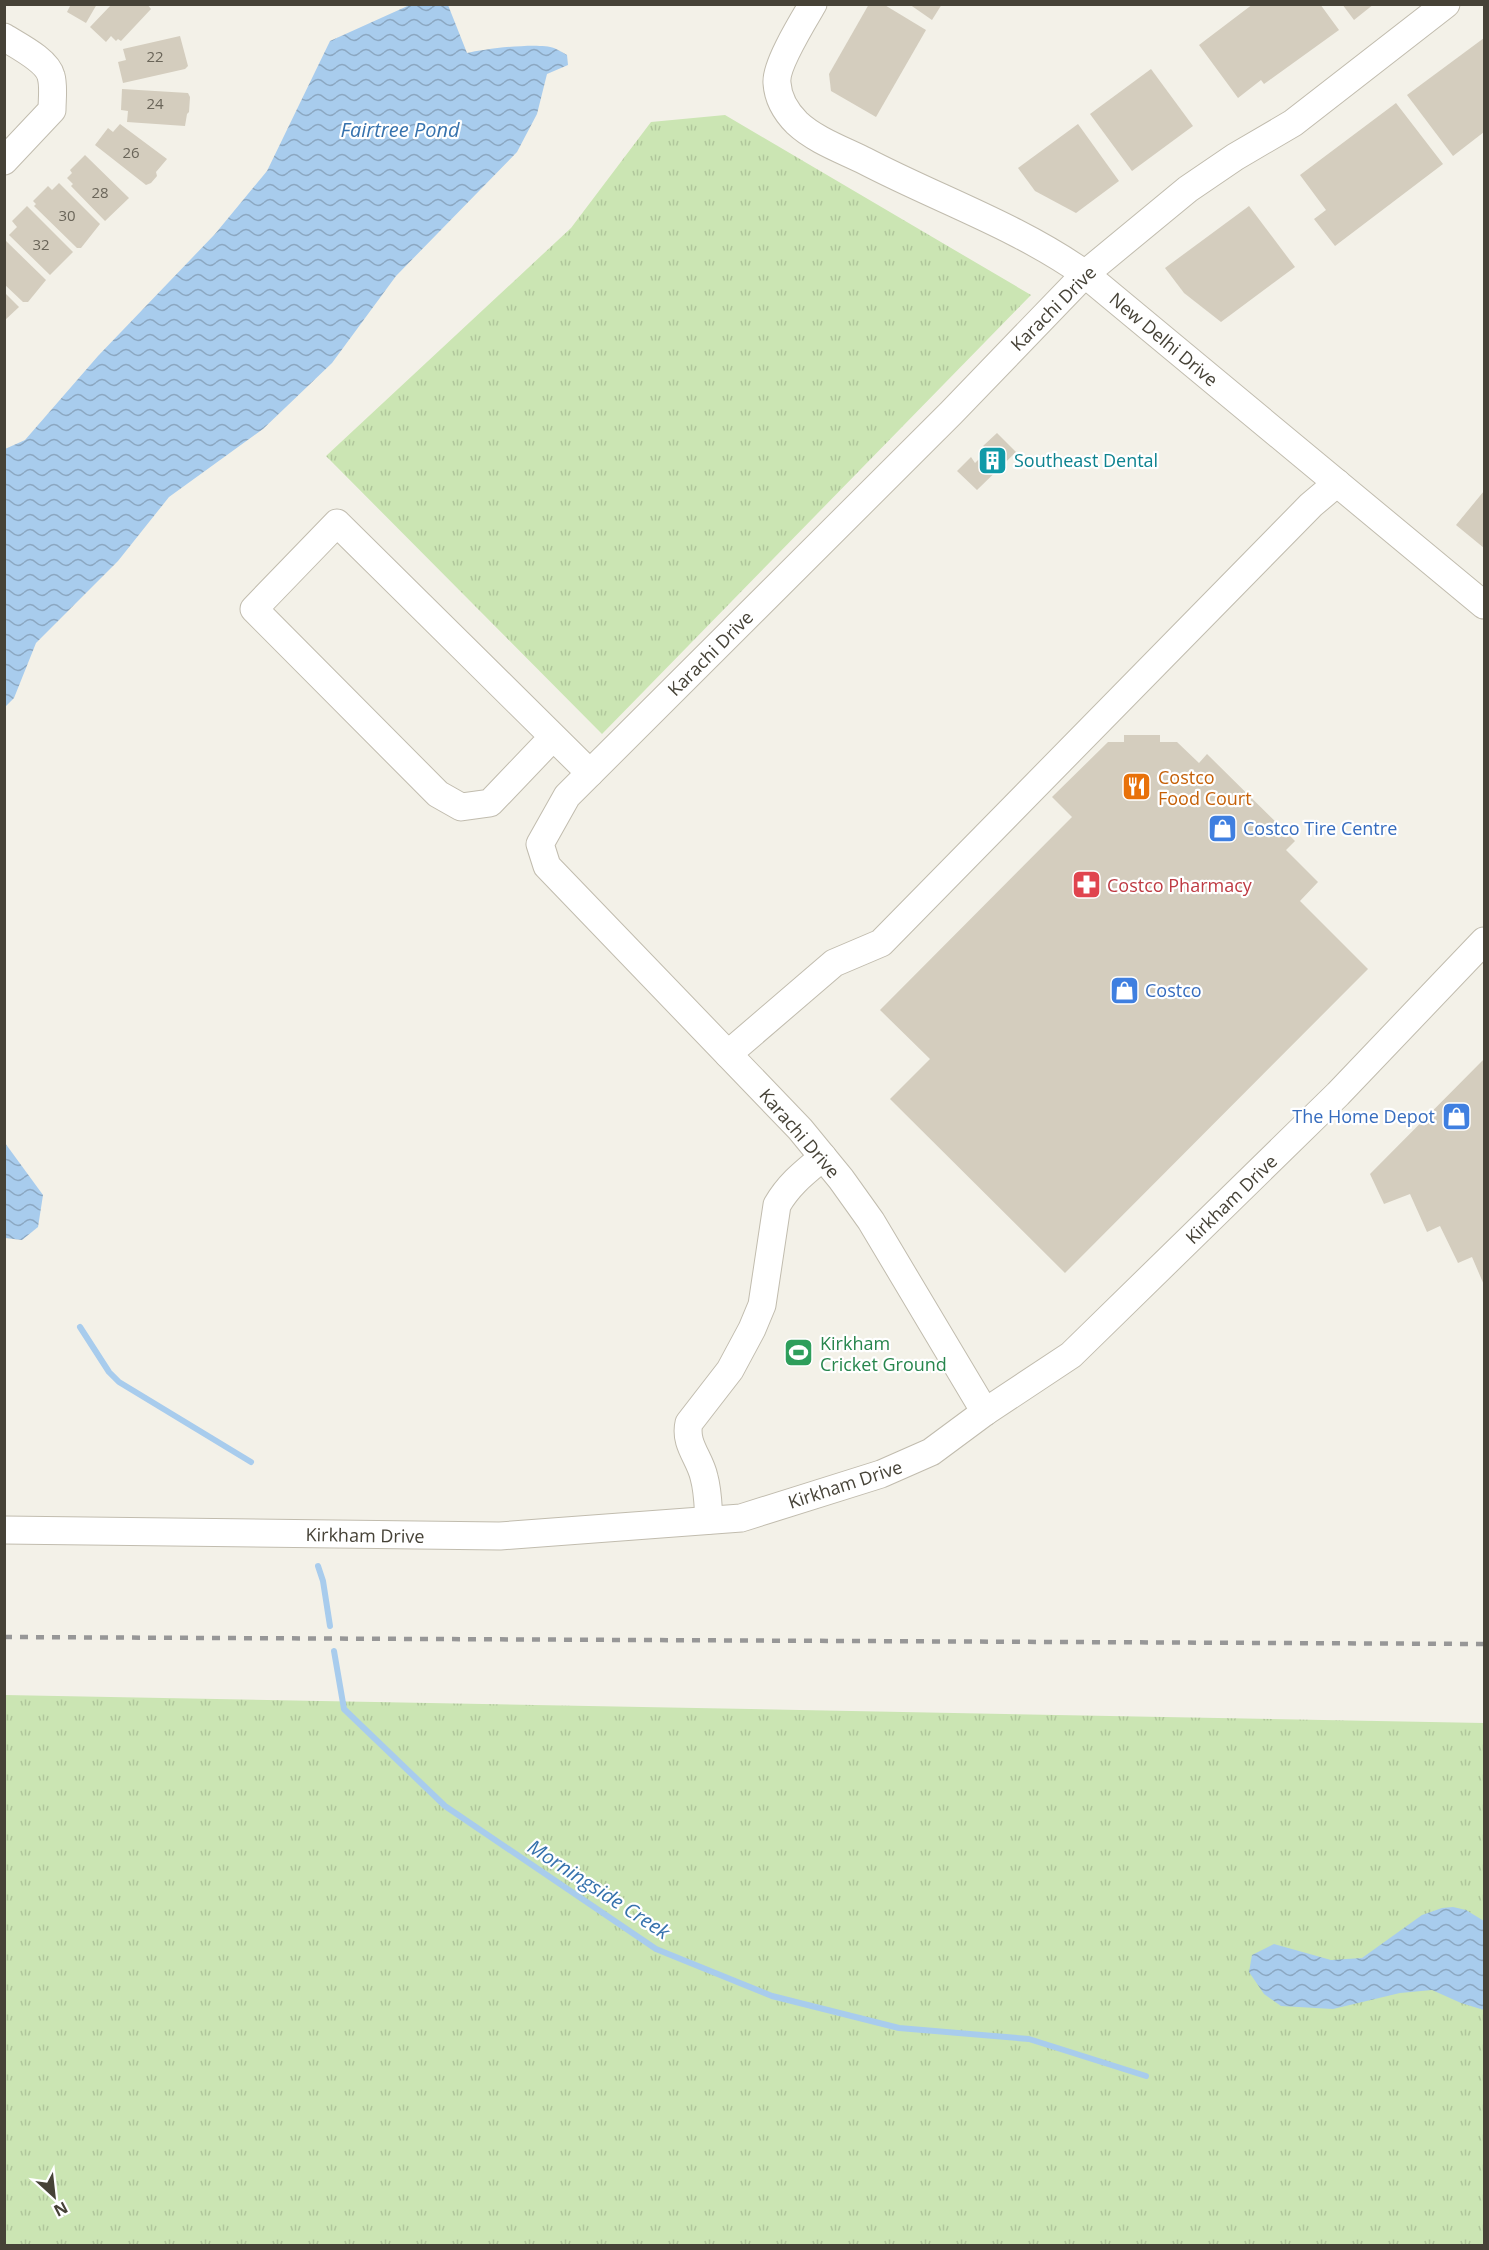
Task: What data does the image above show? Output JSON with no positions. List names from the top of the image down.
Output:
{
  "streets": {
    "street": ["Karachi Drive", "New Delhi Drive", "Kirkham Drive"]
  },
  "crossings": [
    ["Karachi Drive", "New Delhi Drive"],
    ["Karachi Drive", "Kirkham Drive"]
  ],
  "water": ["Fairtree Pond", "Morningside Creek"],
  "places": {
    "building": ["Southeast Dental"],
    "restaurant": ["Costco Food Court"],
    "shop": ["Costco Tire Centre", "Costco", "The Home Depot"],
    "pharmacy": ["Costco Pharmacy"],
    "sports": ["Kirkham Cricket Ground"]
  },
  "house_numbers": [
    "22",
    "24",
    "26",
    "28",
    "30",
    "32"
  ],
  "north": "bottom right"
}
